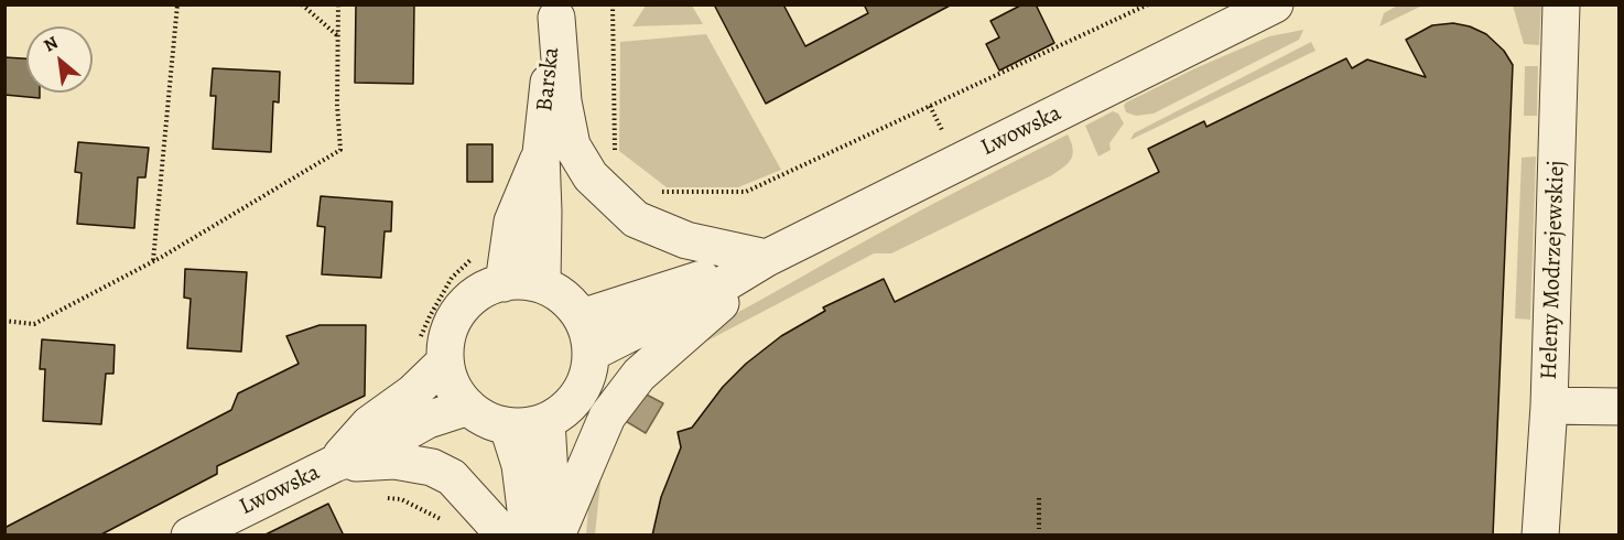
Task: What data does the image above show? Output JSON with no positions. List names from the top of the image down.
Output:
{
  "streets": {
    "street": ["Barska", "Lwowska", "Heleny Modrzejewskiej"]
  },
  "crossings": [
    ["Barska", "Lwowska"]
  ],
  "north": "top left"
}
